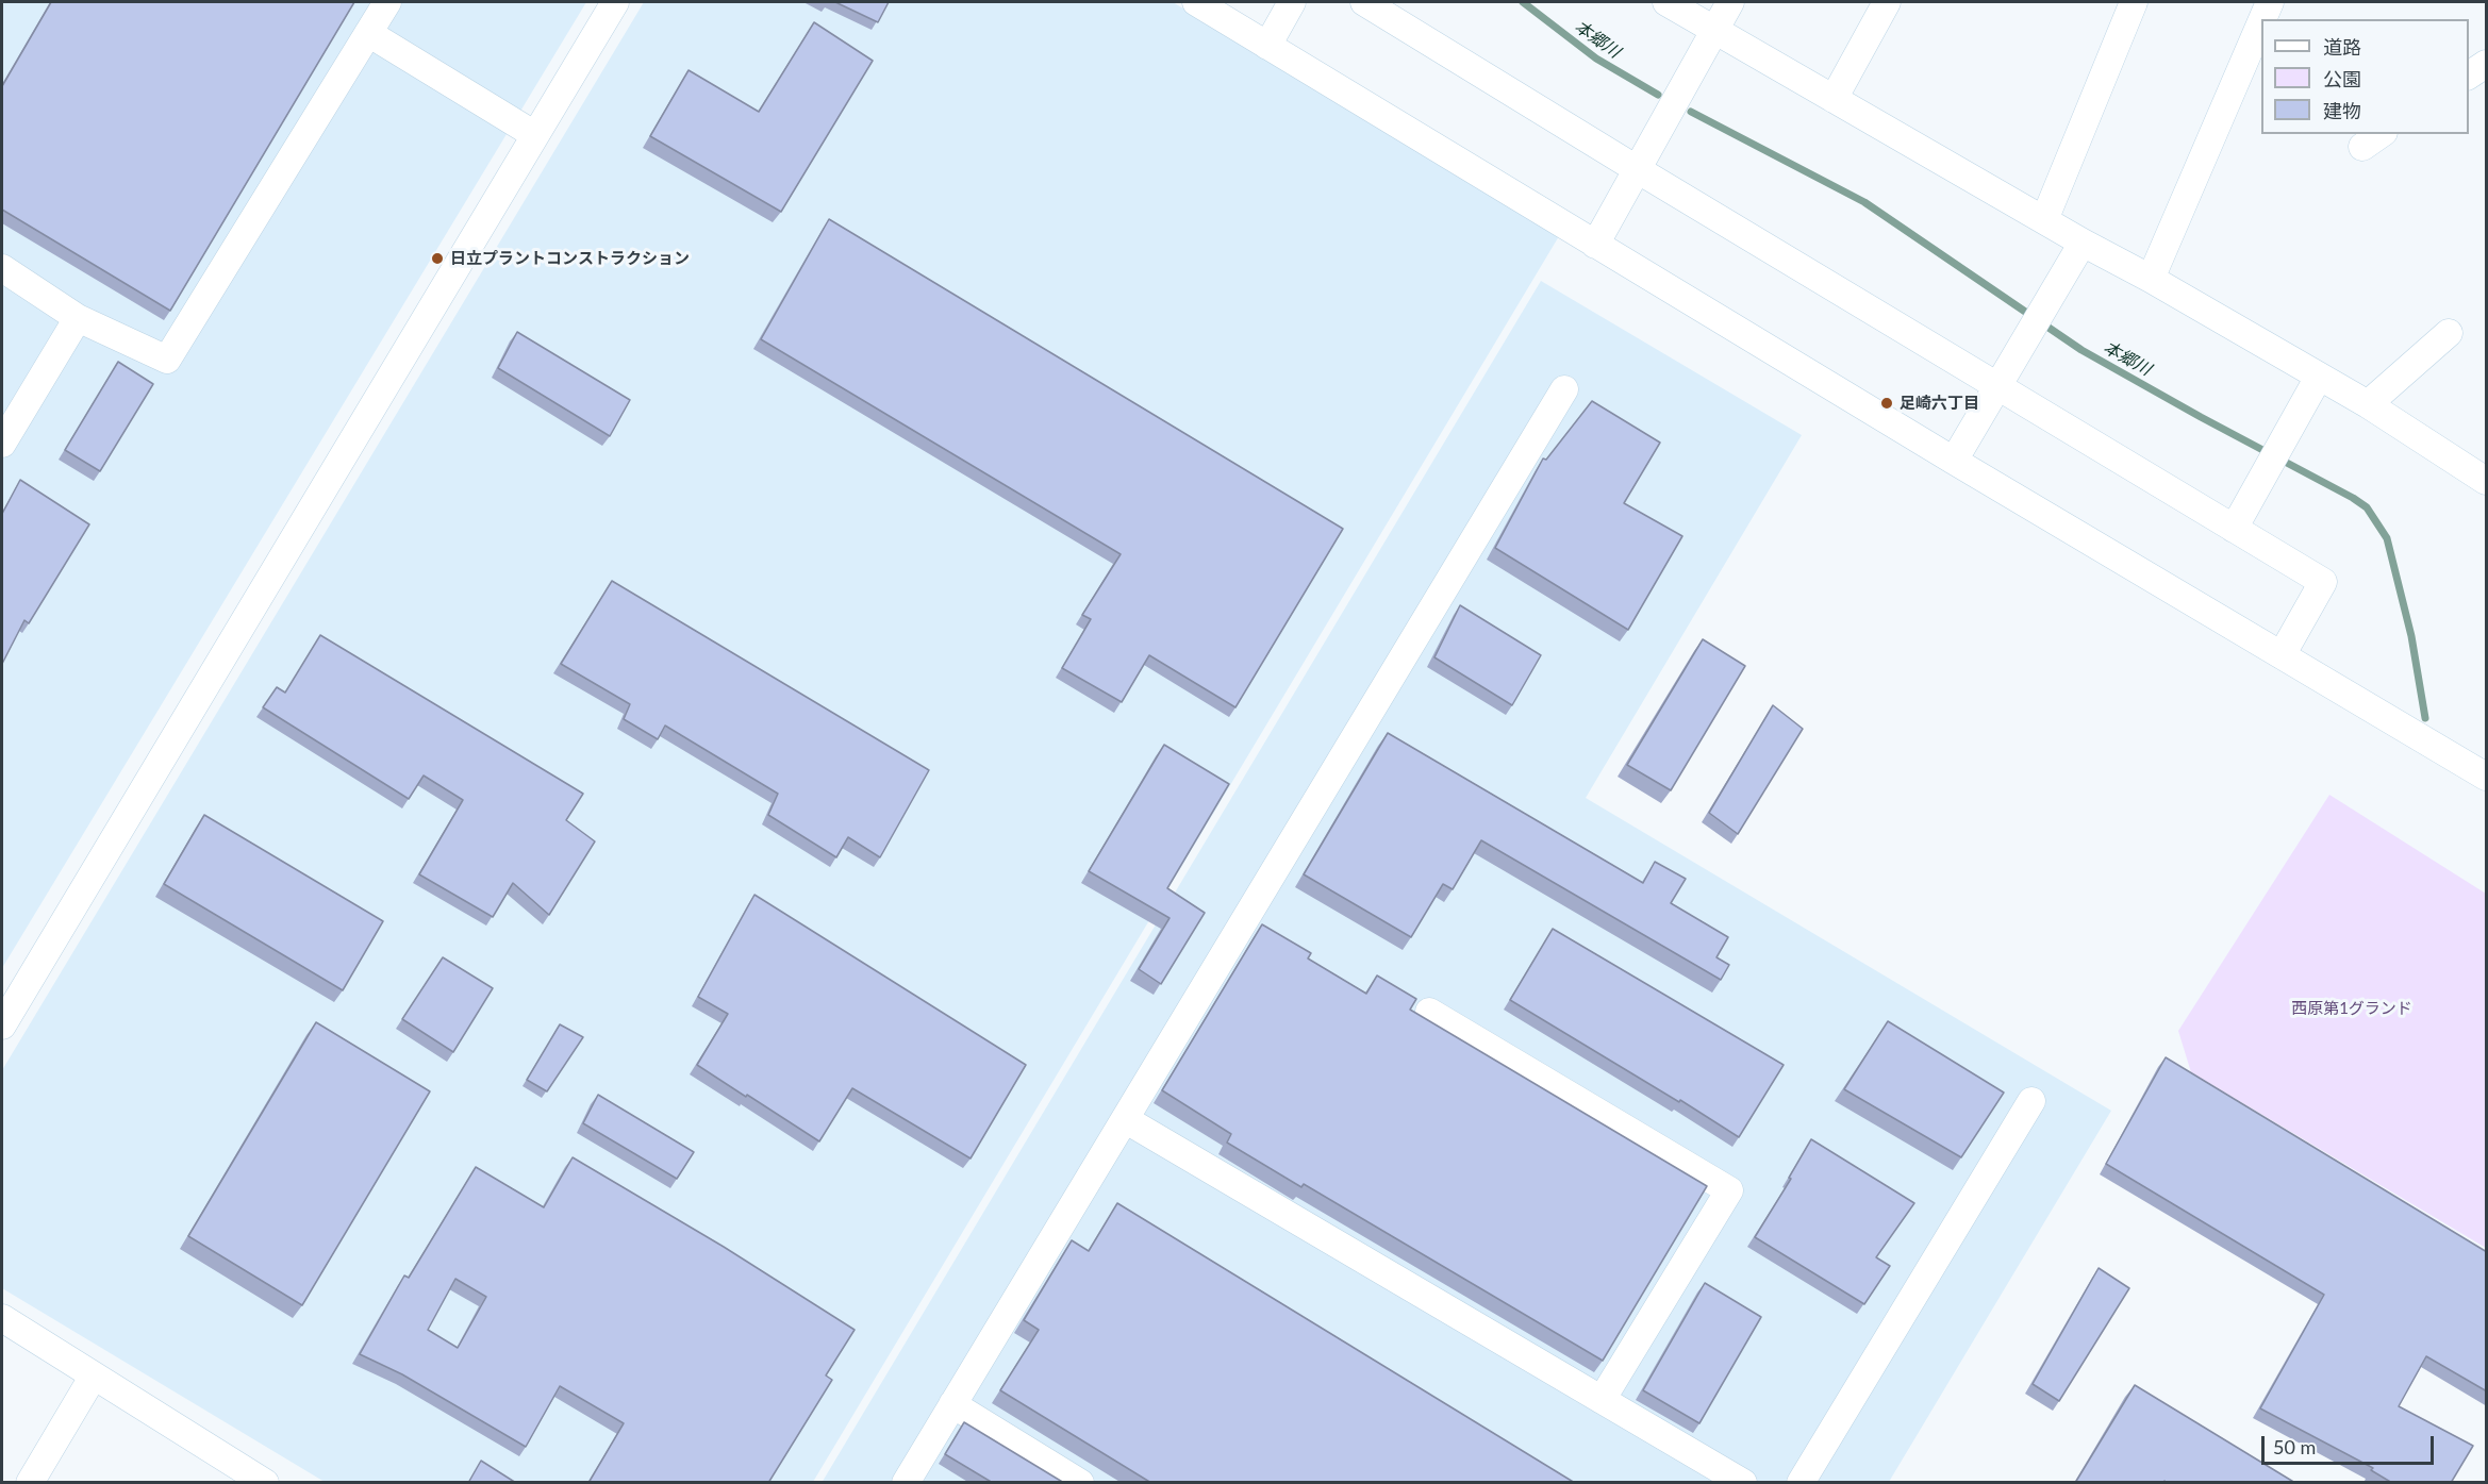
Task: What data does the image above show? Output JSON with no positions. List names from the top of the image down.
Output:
{
  "water": ["本郷川"],
  "parks": ["西原第1グランド"],
  "places": ["日立プラントコンストラクション", "足崎六丁目"],
  "legend": ["道路", "公園", "建物"],
  "scale_bar": "50 m"
}
